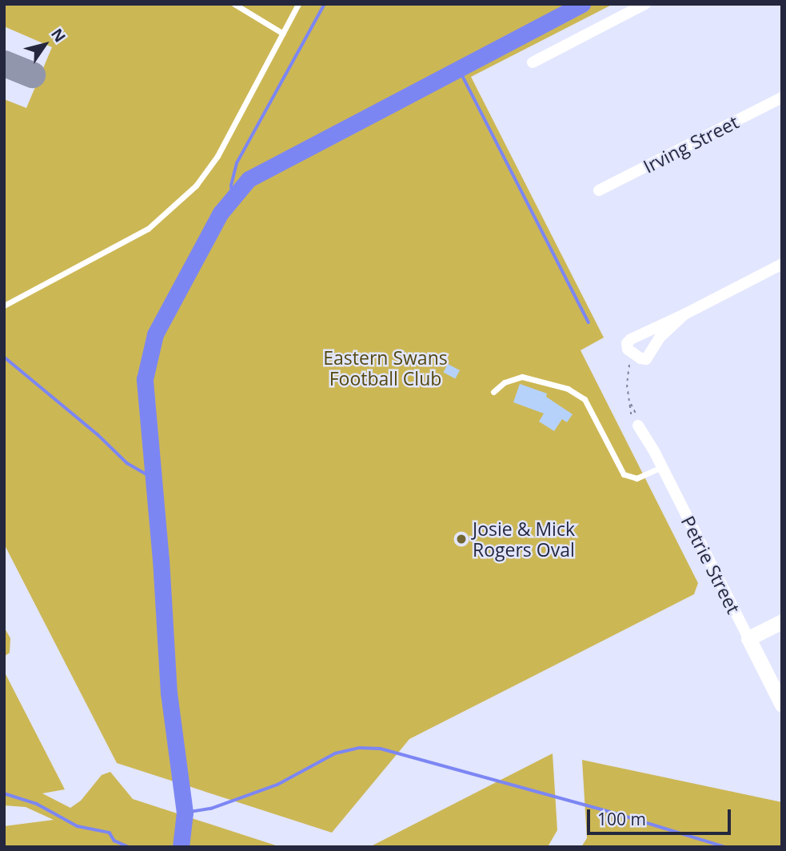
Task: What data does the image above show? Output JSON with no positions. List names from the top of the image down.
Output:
{
  "streets": {
    "street": ["Irving Street", "Petrie Street"]
  },
  "parks": ["Eastern Swans Football Club"],
  "places": ["Josie & Mick Rogers Oval"],
  "scale_bar": "100 m",
  "north": "top right"
}
